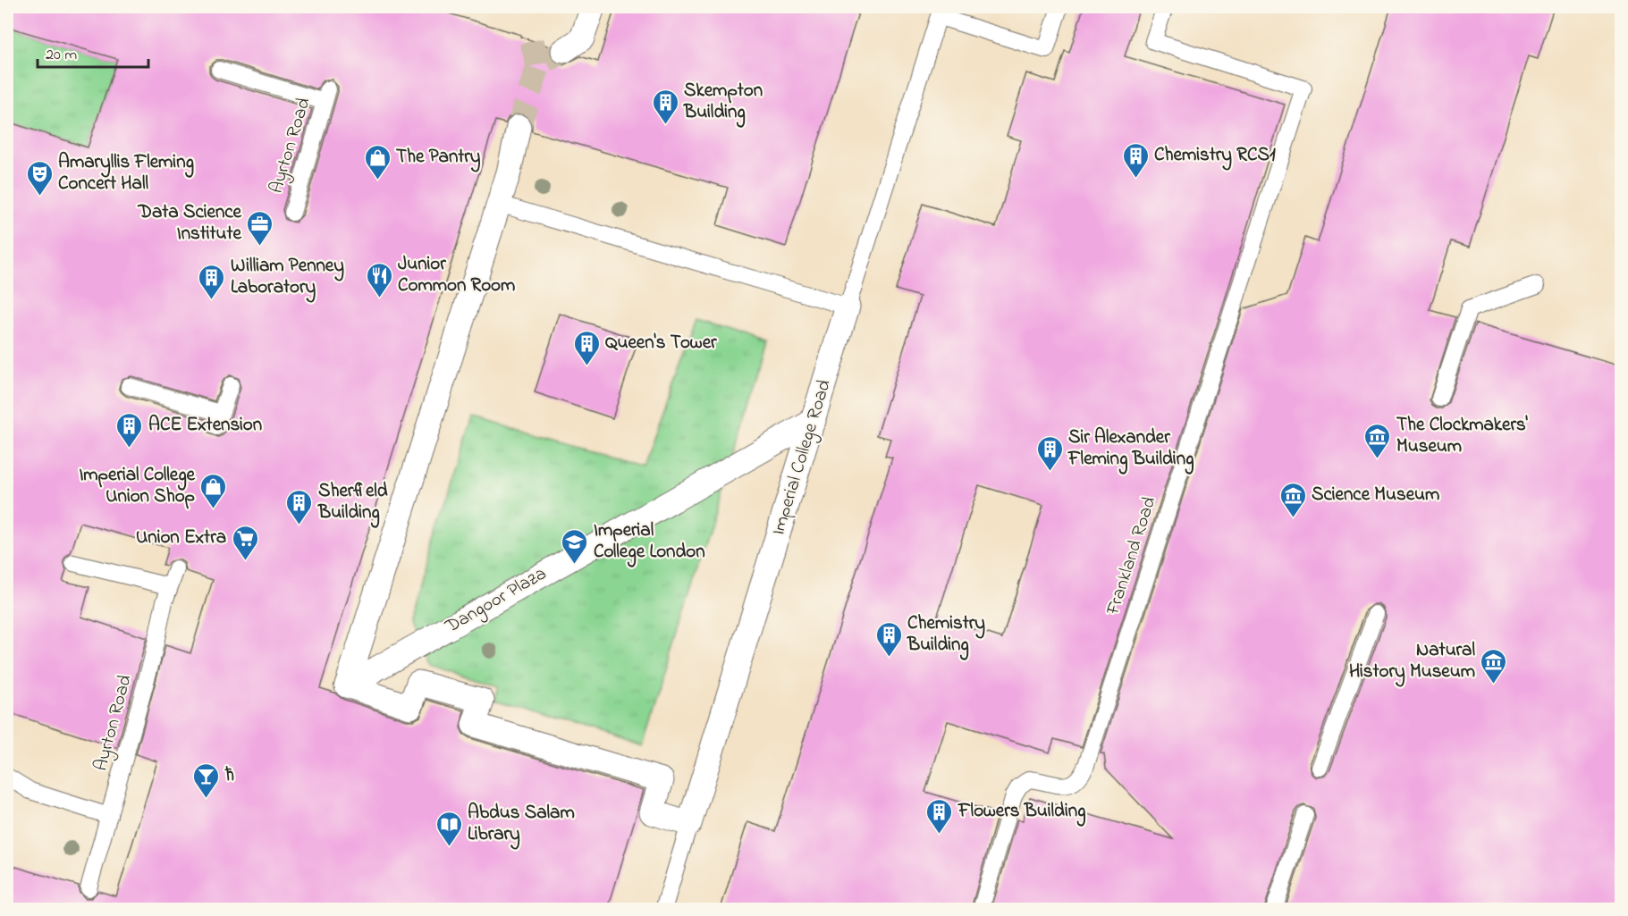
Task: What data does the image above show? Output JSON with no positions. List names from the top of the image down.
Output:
{
  "streets": {
    "street": ["Imperial College Road", "Dangoor Plaza"],
    "lane": ["Ayrton Road", "Frankland Road"]
  },
  "crossings": [
    ["Imperial College Road", "Dangoor Plaza"]
  ],
  "places": {
    "building": [
      "Skempton Building",
      "Chemistry RCS1",
      "William Penney Laboratory",
      "Queen's Tower",
      "ACE Extension",
      "Sir Alexander Fleming Building",
      "Sherfield Building",
      "Chemistry Building",
      "Flowers Building"
    ],
    "shop": ["The Pantry", "Imperial College Union Shop"],
    "theatre": ["Amaryllis Fleming Concert Hall"],
    "office": ["Data Science Institute"],
    "restaurant": ["Junior Common Room"],
    "museum": ["The Clockmakers' Museum", "Science Museum", "Natural History Museum"],
    "supermarket": ["Union Extra"],
    "school or university": ["Imperial College London"],
    "bar": ["ħ"],
    "library": ["Abdus Salam Library"]
  },
  "scale_bar": "20 m"
}
